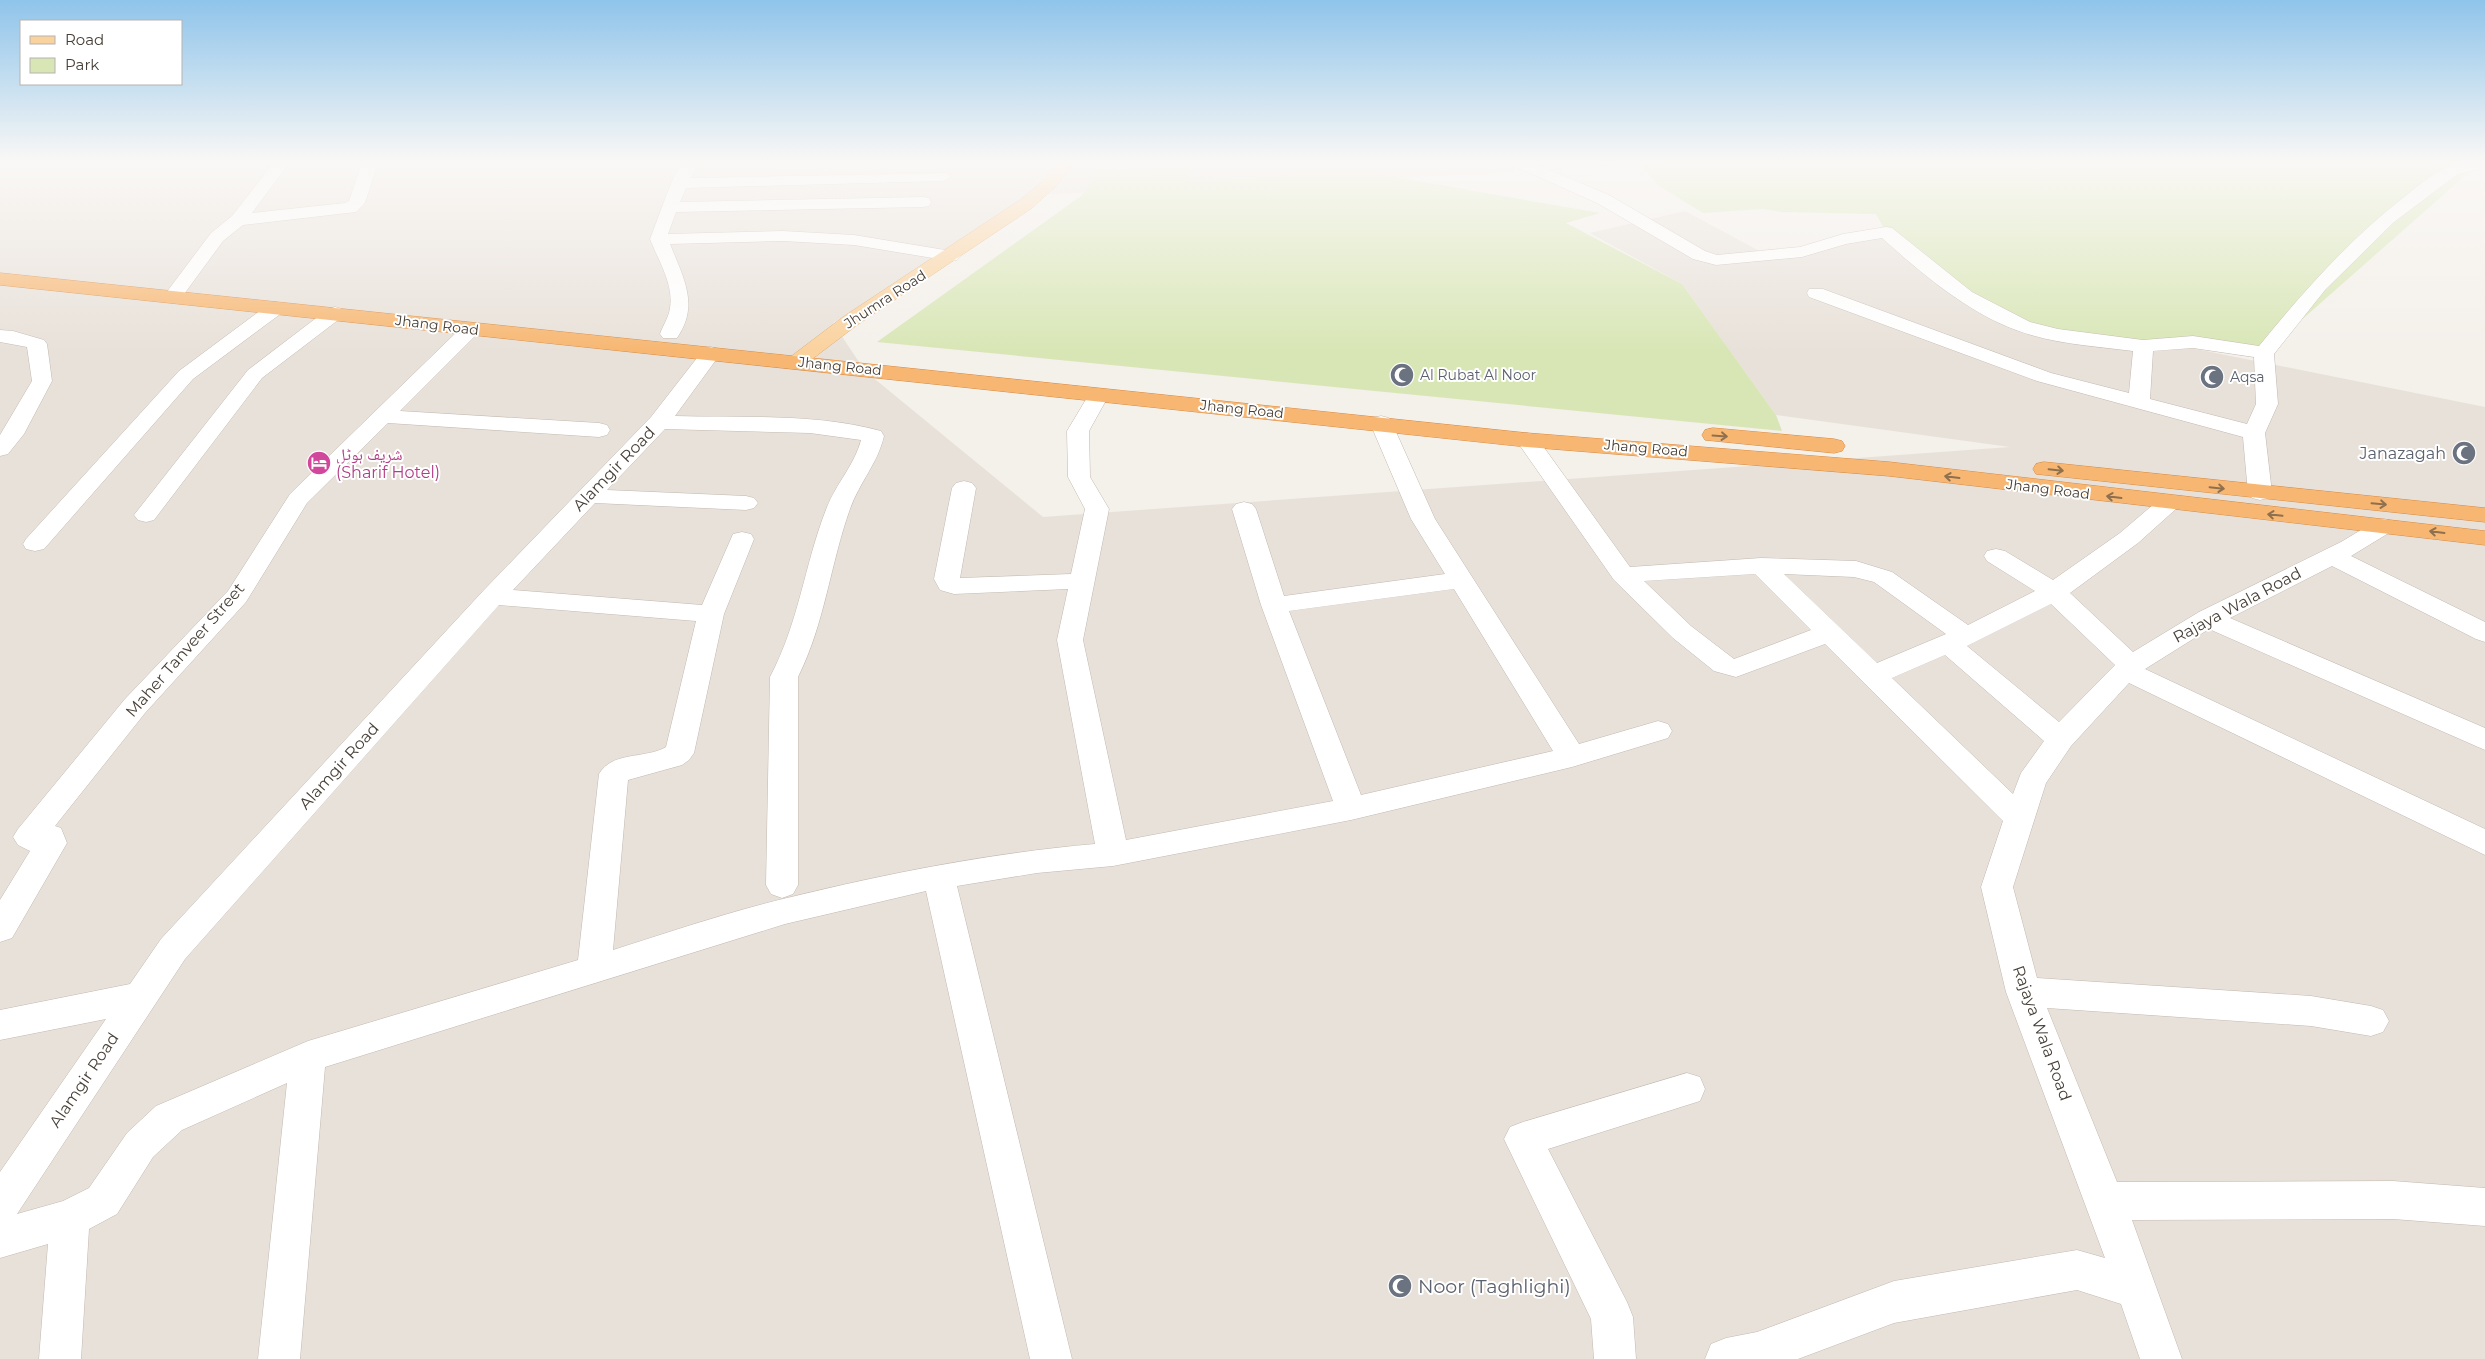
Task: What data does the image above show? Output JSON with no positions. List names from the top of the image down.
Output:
{
  "streets": {
    "highway": ["Jhang Road"],
    "main road": ["Jhumra Road"],
    "street": ["Alamgir Road", "Rajaya Wala Road", "Maher Tanveer Street"]
  },
  "crossings": [
    ["Jhumra Road", "Jhang Road"],
    ["Jhang Road", "Alamgir Road"],
    ["Jhang Road", "Rajaya Wala Road"],
    ["Jhang Road", "Maher Tanveer Street"]
  ],
  "places": {
    "mosque": [
      "Al Rubat Al Noor",
      "Aqsa",
      "Janazagah",
      "Noor (Taghlighi)"
    ],
    "hotel": ["شریف ہوٹل (Sharif Hotel)"]
  },
  "legend": ["Road", "Park"]
}
